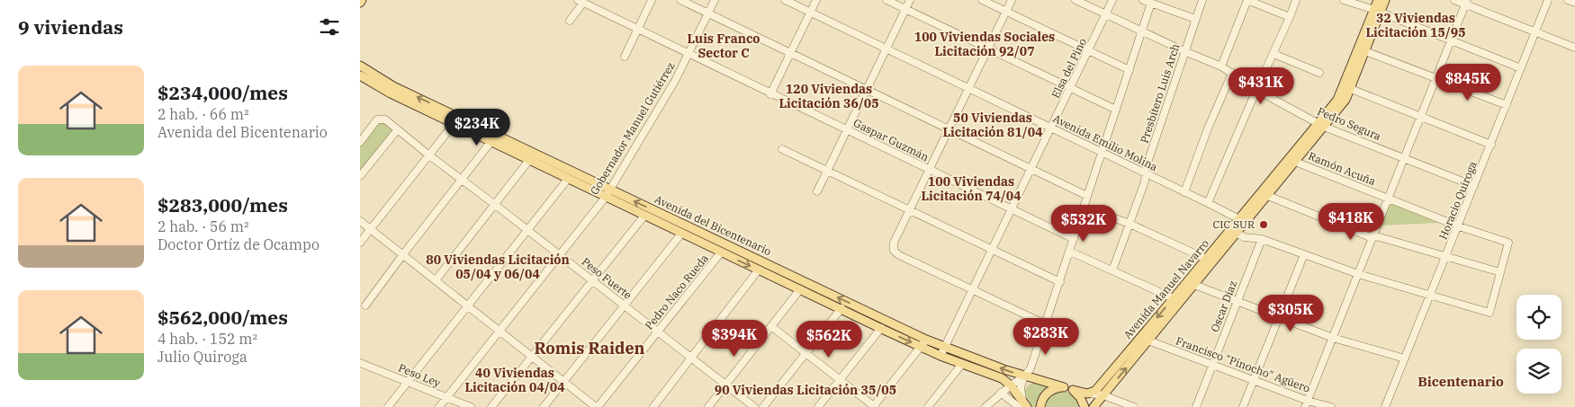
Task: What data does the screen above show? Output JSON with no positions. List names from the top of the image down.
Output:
{
  "streets": {
    "main road": ["Avenida del Bicentenario", "Avenida Manuel Navarro"],
    "street": [
      "Elsa del Pino",
      "Presbítero Luis Arch",
      "Pedro Segura",
      "Gobernador Manuel Gutiérrez",
      "Gaspar Guzmán",
      "Avenida Emilio Molina",
      "Ramón Acuña",
      "Horacio Quiroga",
      "Peso Fuerte",
      "Pedro Naco Rueda",
      "Oscar Díaz",
      "Francisco \"Pinocho\" Agüero",
      "Peso Ley"
    ]
  },
  "crossings": [
    ["Elsa del Pino", "Pedro Segura"],
    ["Elsa del Pino", "Gaspar Guzmán"],
    ["Elsa del Pino", "Avenida Emilio Molina"],
    ["Elsa del Pino", "Avenida del Bicentenario"],
    ["Presbítero Luis Arch", "Pedro Segura"],
    ["Presbítero Luis Arch", "Avenida Emilio Molina"],
    ["Pedro Segura", "Horacio Quiroga"],
    ["Pedro Segura", "Avenida Manuel Navarro"],
    ["Gobernador Manuel Gutiérrez", "Gaspar Guzmán"],
    ["Gobernador Manuel Gutiérrez", "Avenida del Bicentenario"],
    ["Gobernador Manuel Gutiérrez", "Peso Fuerte"],
    ["Gobernador Manuel Gutiérrez", "Peso Ley"],
    ["Avenida Emilio Molina", "Avenida Manuel Navarro"],
    ["Ramón Acuña", "Horacio Quiroga"],
    ["Ramón Acuña", "Avenida Manuel Navarro"],
    ["Avenida del Bicentenario", "Pedro Naco Rueda"],
    ["Peso Fuerte", "Pedro Naco Rueda"],
    ["Avenida Manuel Navarro", "Francisco \"Pinocho\" Agüero"],
    ["Oscar Díaz", "Francisco \"Pinocho\" Agüero"]
  ],
  "districts": [
    "32 Viviendas Licitación 15/95",
    "100 Viviendas Sociales Licitación 92/07",
    "Luis Franco Sector C",
    "120 Viviendas Licitación 36/05",
    "50 Viviendas Licitación 81/04",
    "100 Viviendas Licitación 74/04",
    "80 Viviendas Licitación 05/04 y 06/04",
    "Romis Raiden",
    "40 Viviendas Licitación 04/04",
    "Bicentenario",
    "90 Viviendas Licitación 35/05"
  ],
  "places": ["CIC SUR"],
  "page": {
    "heading": "9 viviendas",
    "list": [
      {
        "name": "$234,000/mes",
        "note": "2 hab. · 66 m² · Avenida del Bicentenario"
      },
      {
        "name": "$283,000/mes",
        "note": "2 hab. · 56 m² · Doctor Ortíz de Ocampo"
      },
      {
        "name": "$562,000/mes",
        "note": "4 hab. · 152 m² · Julio Quiroga"
      }
    ],
    "price": [
      "$845K",
      "$431K",
      "$234K",
      "$418K",
      "$532K",
      "$305K",
      "$283K",
      "$394K",
      "$562K"
    ]
  }
}
